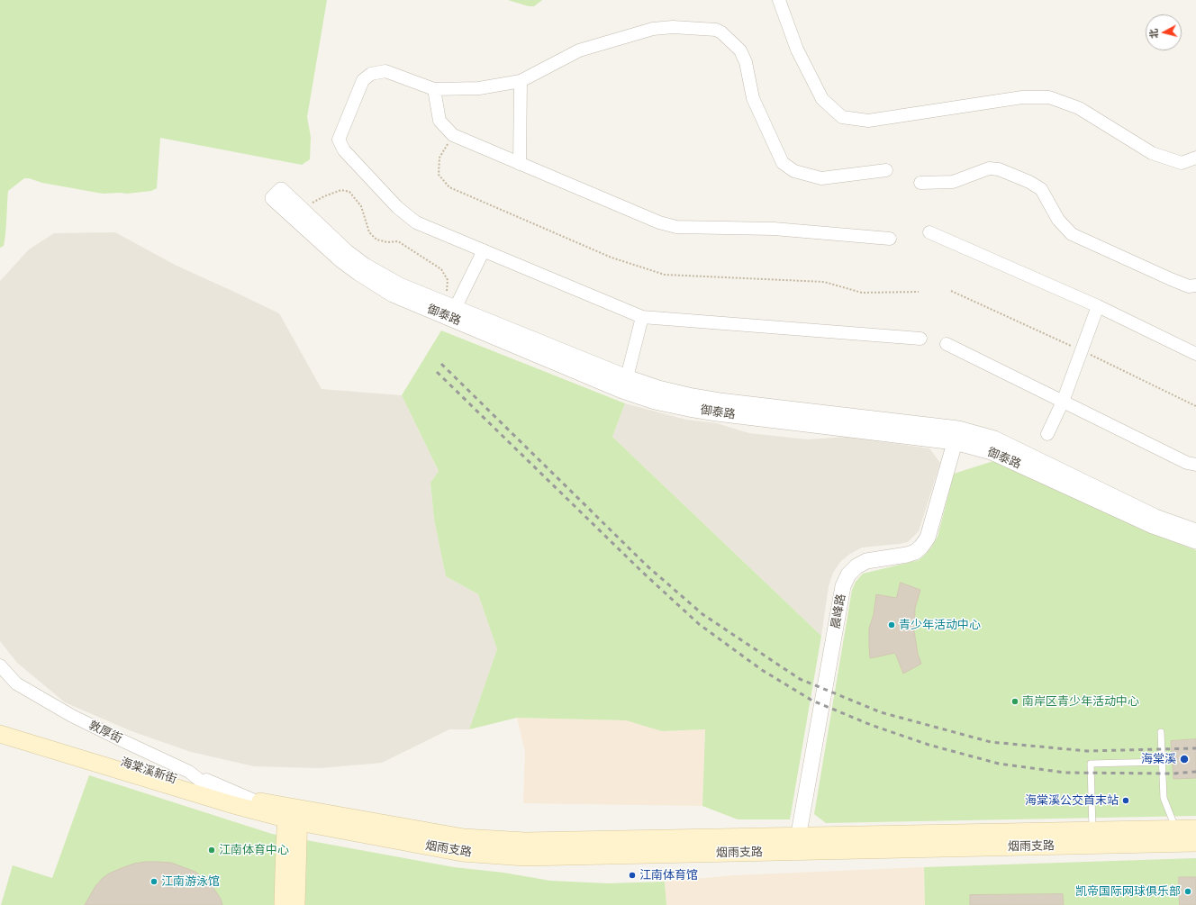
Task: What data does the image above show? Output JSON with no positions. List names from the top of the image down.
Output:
{
  "streets": {
    "main road": ["海棠溪新街", "烟雨支路"],
    "street": ["御泰路", "晨峰路", "敦厚街"]
  },
  "crossings": [
    ["御泰路", "晨峰路"],
    ["晨峰路", "烟雨支路"],
    ["敦厚街", "海棠溪新街"],
    ["海棠溪新街", "烟雨支路"]
  ],
  "places": [
    "青少年活动中心",
    "南岸区青少年活动中心",
    "海棠溪",
    "海棠溪公交首末站",
    "江南体育中心",
    "江南体育馆",
    "江南游泳馆",
    "凯帝国际网球俱乐部"
  ],
  "north": "left"
}
